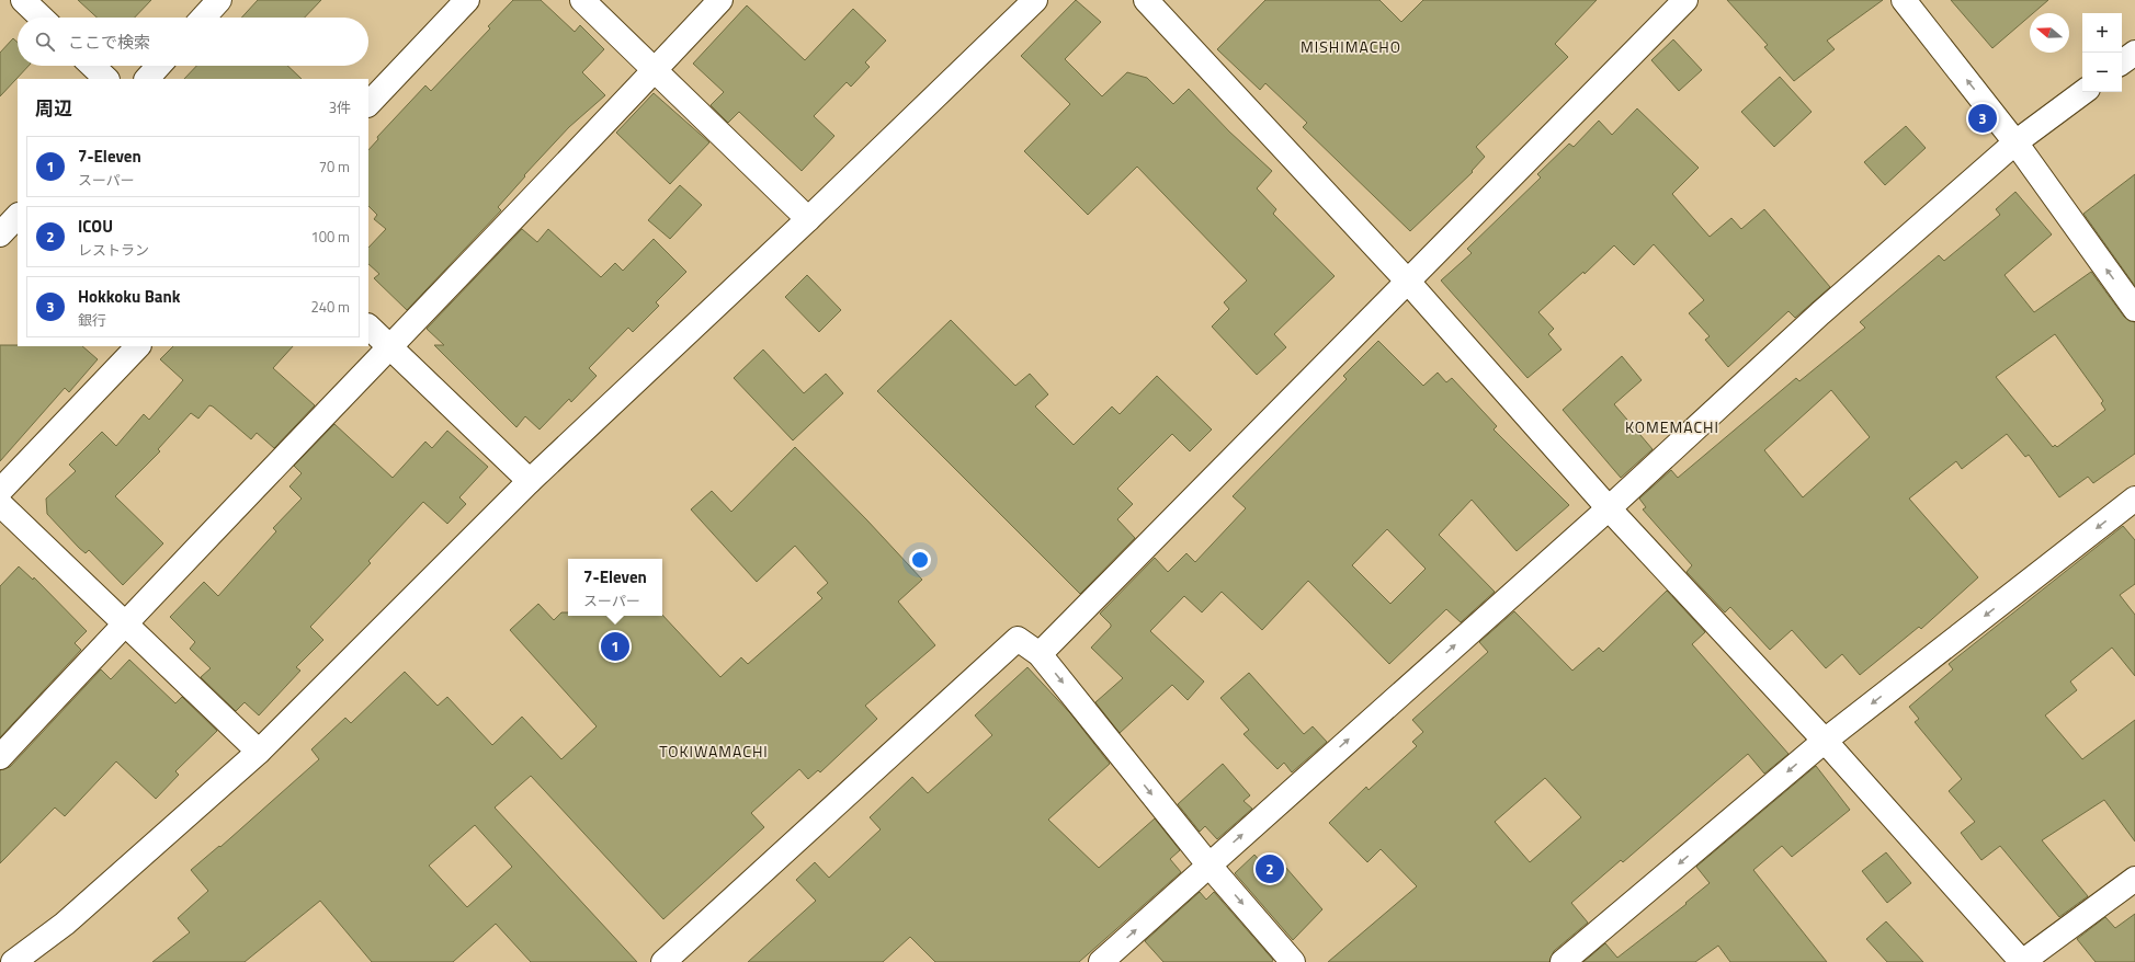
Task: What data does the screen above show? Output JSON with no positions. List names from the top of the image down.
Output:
{
  "districts": ["MISHIMACHO", "KOMEMACHI", "TOKIWAMACHI"],
  "north": "left",
  "page": {
    "map_buttons": ["+", "−"],
    "search": "ここで検索",
    "heading": ["周辺", "3件"],
    "pins": ["3", "1", "2"],
    "list": [
      {
        "mark": "1",
        "name": "7-Eleven",
        "note": "スーパー",
        "value": "70 m"
      },
      {
        "mark": "2",
        "name": "ICOU",
        "note": "レストラン",
        "value": "100 m"
      },
      {
        "mark": "3",
        "name": "Hokkoku Bank",
        "note": "銀行",
        "value": "240 m"
      }
    ],
    "popup": ["7-Eleven", "スーパー"]
  }
}
